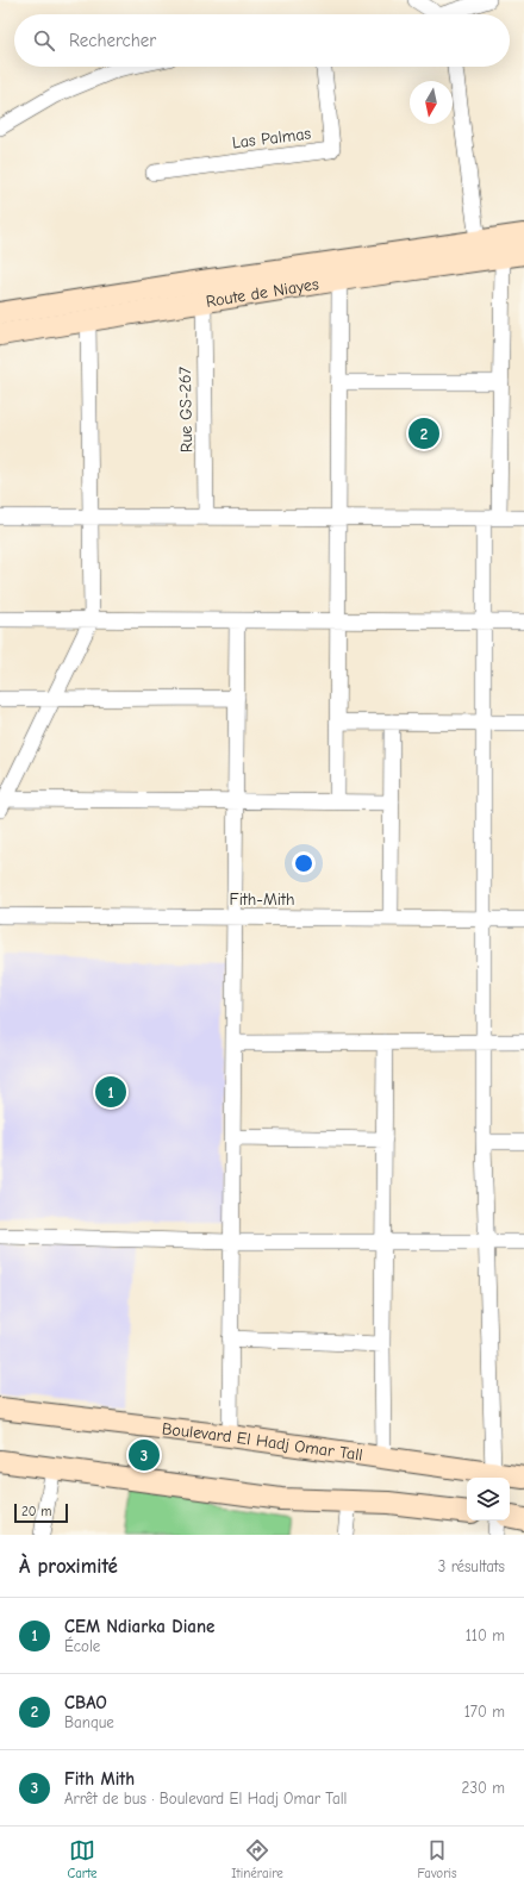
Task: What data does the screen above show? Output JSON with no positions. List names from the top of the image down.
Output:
{
  "streets": {
    "main road": ["Route de Niayes", "Boulevard El Hadj Omar Tall"],
    "street": ["Las Palmas", "Rue GS-267", "Fith-Mith"]
  },
  "crossings": [
    ["Route de Niayes", "Rue GS-267"]
  ],
  "scale_bar": "20 m",
  "north": "bottom",
  "page": {
    "search": "Rechercher",
    "pins": ["2", "1", "3"],
    "scale": "20 m",
    "heading": ["À proximité", "3 résultats"],
    "list": [
      {
        "mark": "1",
        "name": "CEM Ndiarka Diane",
        "note": "École",
        "value": "110 m"
      },
      {
        "mark": "2",
        "name": "CBAO",
        "note": "Banque",
        "value": "170 m"
      },
      {
        "mark": "3",
        "name": "Fith Mith",
        "note": "Arrêt de bus · Boulevard El Hadj Omar Tall",
        "value": "230 m"
      }
    ],
    "nav": ["Carte", "Itinéraire", "Favoris"]
  }
}
